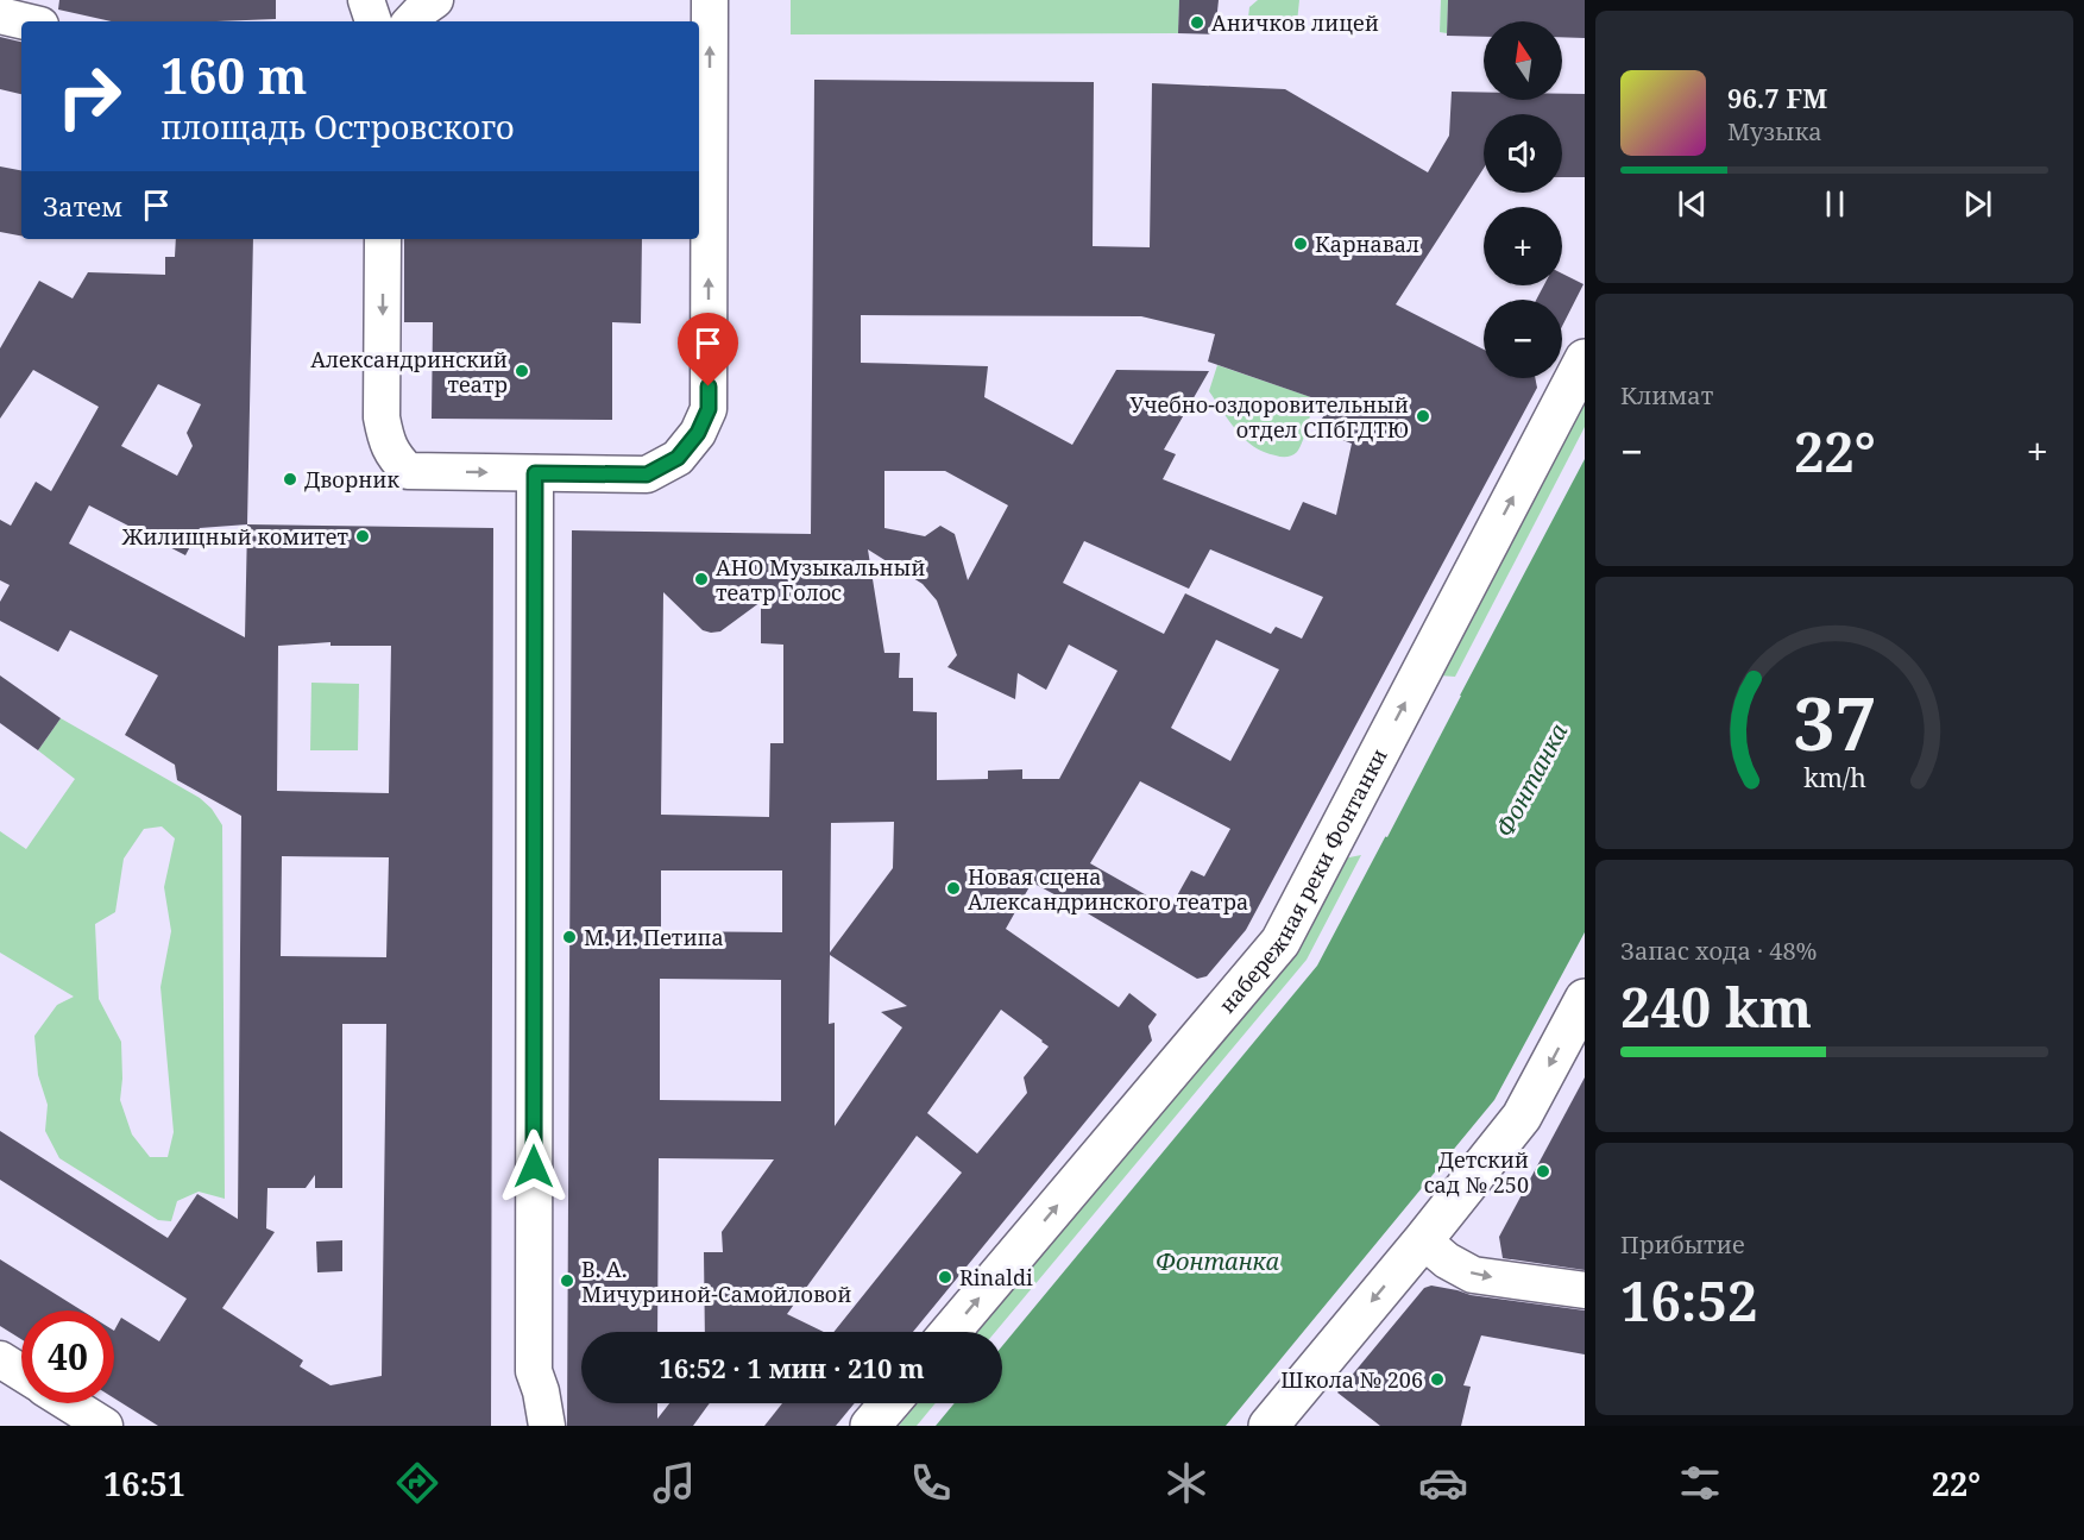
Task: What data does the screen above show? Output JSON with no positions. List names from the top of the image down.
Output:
{
  "streets": {
    "main road": ["набережная реки Фонтанки"]
  },
  "water": ["Фонтанка"],
  "places": [
    "Аничков лицей",
    "Карнавал",
    "Александринский театр",
    "Учебно-оздоровительный отдел СПбГДТЮ",
    "Дворник",
    "Жилищный комитет",
    "АНО Музыкальный театр Голос",
    "Новая сцена Александринского театра",
    "М. И. Петипа",
    "Детский сад № 250",
    "Rinaldi",
    "В. А. Мичуриной-Самойловой",
    "Школа № 206"
  ],
  "north": "top",
  "page": {
    "map_buttons": ["+", "−"],
    "turn": ["160 m", "площадь Островского"],
    "song": ["96.7 FM", "Музыка"],
    "then": "Затем",
    "tile": [
      "Климат",
      ["Запас хода · 48%", "240 km"],
      ["Прибытие", "16:52"]
    ],
    "heat": ["−", "22°", "+"],
    "limit": "40",
    "trip": "16:52 · 1 мин · 210 m",
    "tabs": ["16:51", "22°"],
    "gauge": ["37", "km/h"]
  }
}
